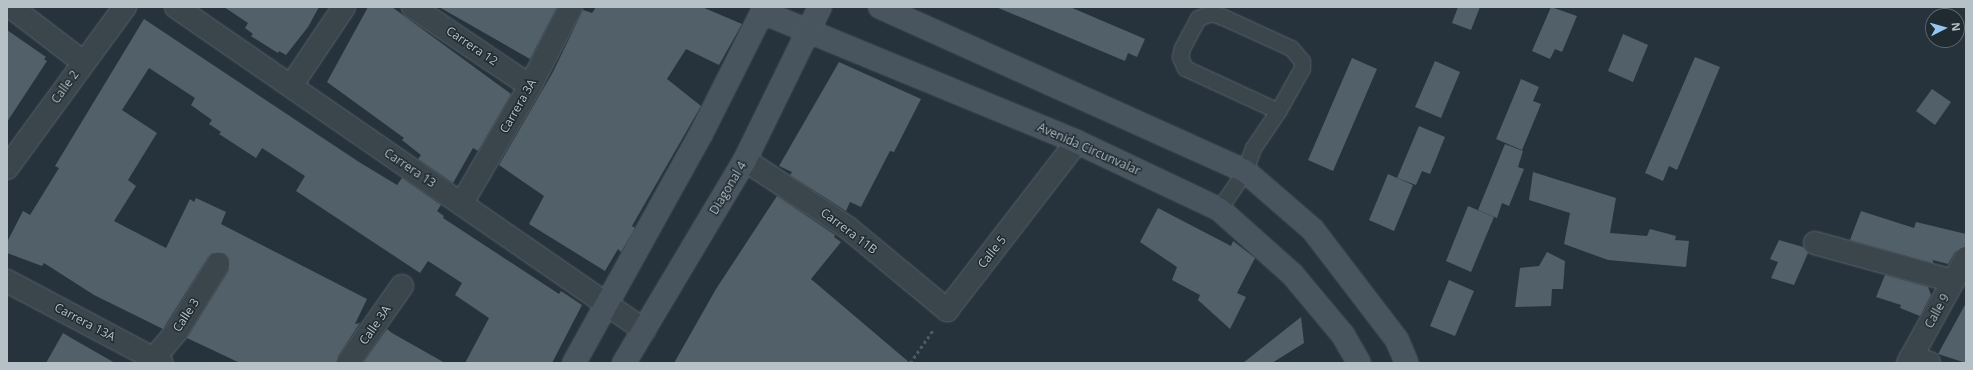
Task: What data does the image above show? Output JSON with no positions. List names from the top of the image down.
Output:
{
  "streets": {
    "main road": ["Avenida Circunvalar", "Diagonal 4"],
    "street": [
      "Carrera 12",
      "Calle 2",
      "Carrera 3A",
      "Carrera 13",
      "Carrera 11B",
      "Calle 5",
      "Calle 9",
      "Calle 3",
      "Carrera 13A",
      "Calle 3A"
    ]
  },
  "crossings": [
    ["Carrera 12", "Carrera 3A"],
    ["Carrera 3A", "Carrera 13"],
    ["Avenida Circunvalar", "Diagonal 4"],
    ["Avenida Circunvalar", "Calle 5"],
    ["Carrera 13", "Diagonal 4"],
    ["Diagonal 4", "Carrera 11B"],
    ["Carrera 11B", "Calle 5"],
    ["Calle 3", "Carrera 13A"]
  ],
  "north": "right"
}
